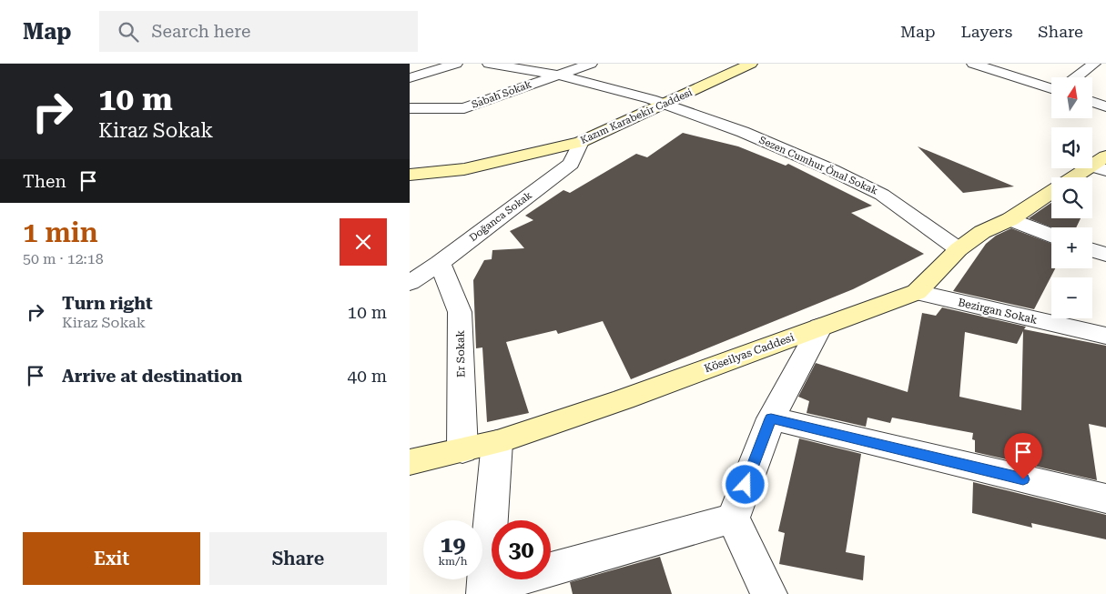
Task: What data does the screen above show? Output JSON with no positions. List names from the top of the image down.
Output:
{
  "streets": {
    "street": [
      "Sabah Sokak",
      "Kazım Karabekir Caddesi",
      "Sezen Cumhur Önal Sokak",
      "Doğanca Sokak",
      "Bezirgan Sokak",
      "Köseilyas Caddesi",
      "Er Sokak"
    ]
  },
  "crossings": [
    ["Sabah Sokak", "Sezen Cumhur Önal Sokak"],
    ["Kazım Karabekir Caddesi", "Sezen Cumhur Önal Sokak"],
    ["Kazım Karabekir Caddesi", "Doğanca Sokak"],
    ["Sezen Cumhur Önal Sokak", "Köseilyas Caddesi"],
    ["Doğanca Sokak", "Er Sokak"],
    ["Bezirgan Sokak", "Köseilyas Caddesi"],
    ["Köseilyas Caddesi", "Er Sokak"]
  ],
  "north": "top",
  "page": {
    "header": "Map",
    "search": "Search here",
    "nav": ["Map", "Layers", "Share"],
    "turn": ["10 m", "Kiraz Sokak"],
    "map_buttons": ["+", "−"],
    "then": "Then",
    "heading": ["1 min", "50 m · 12:18"],
    "list": [
      {
        "name": "Turn right",
        "note": "Kiraz Sokak",
        "value": "10 m"
      },
      {
        "name": "Arrive at destination",
        "value": "40 m"
      }
    ],
    "speed": "19 km/h",
    "limit": "30",
    "buttons": ["Exit", "Share"]
  }
}
